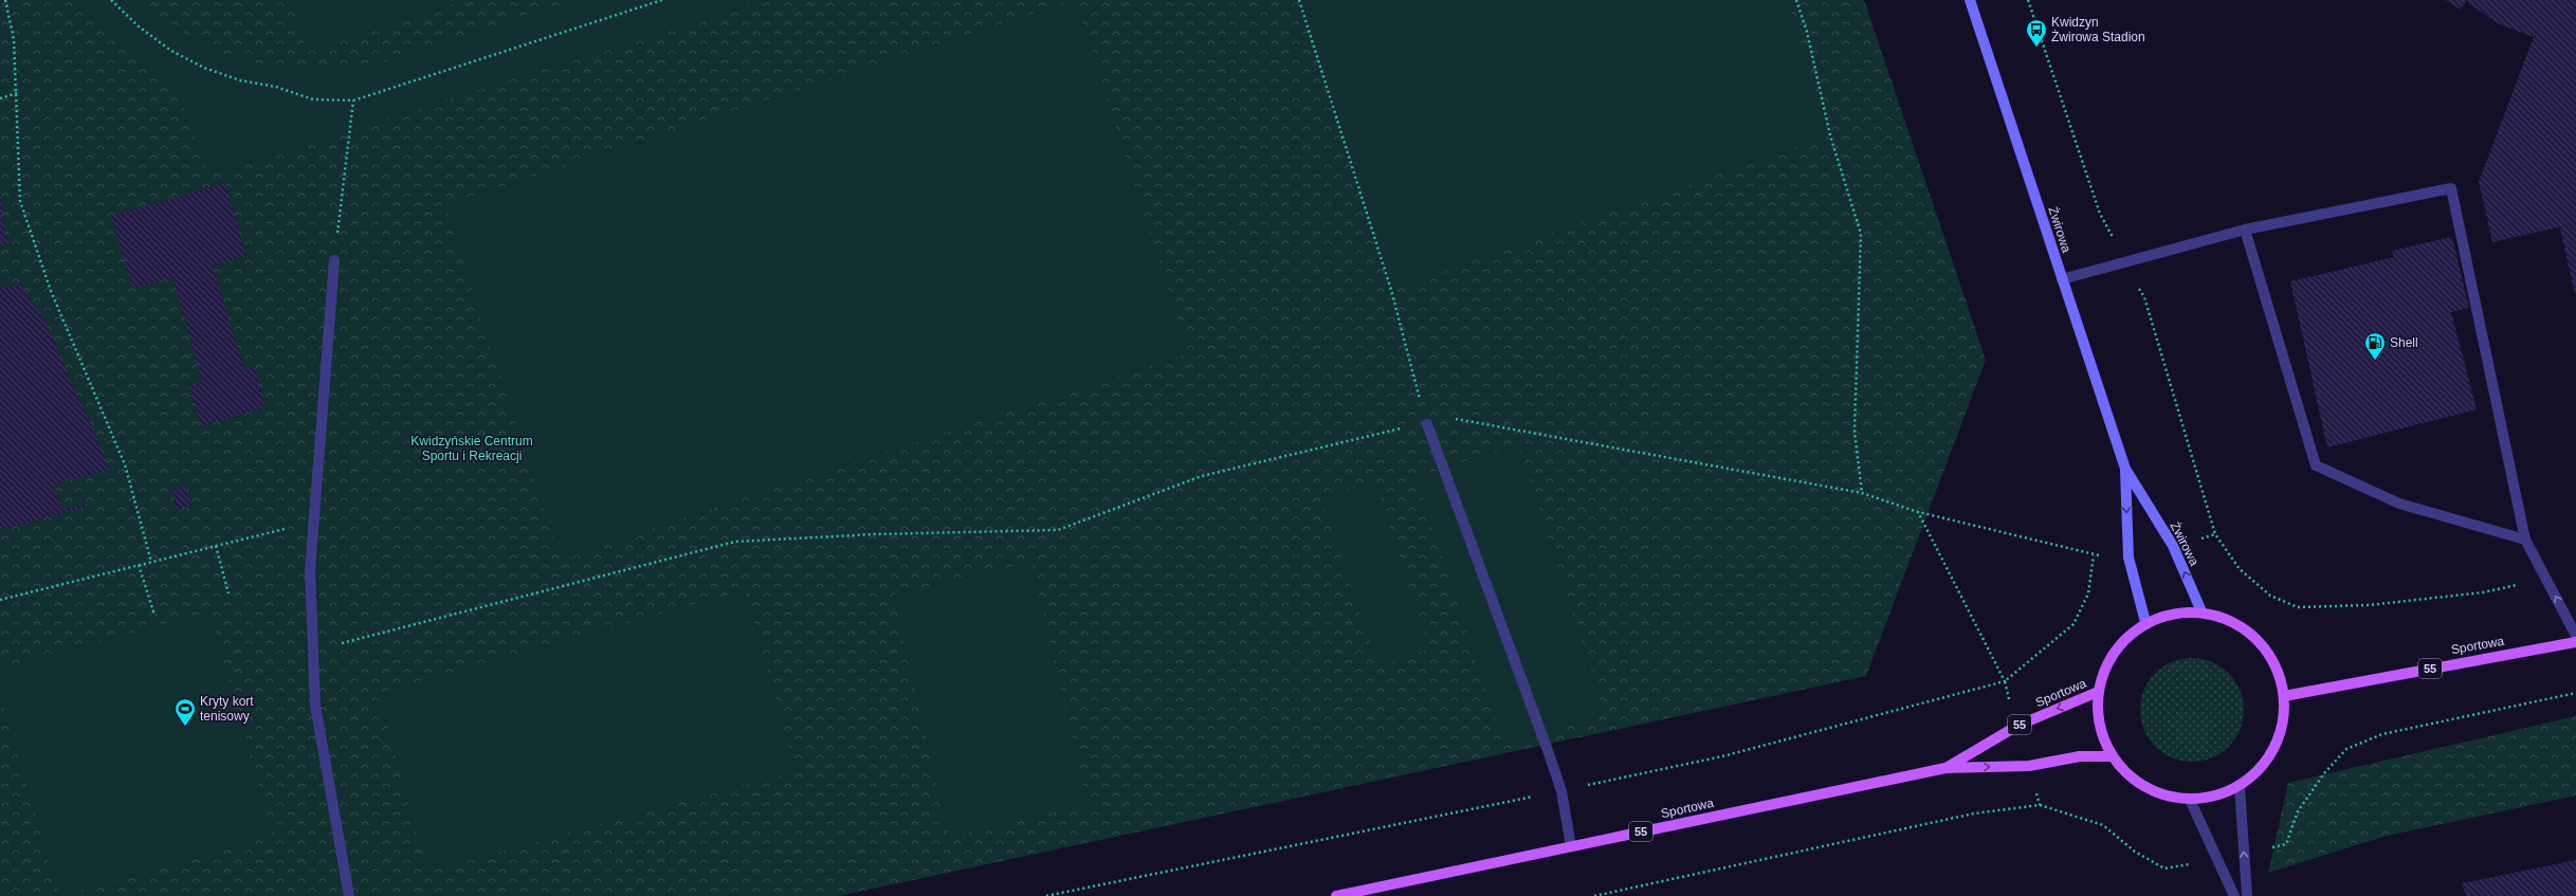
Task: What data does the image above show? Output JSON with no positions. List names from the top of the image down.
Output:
{
  "streets": {
    "main road": ["Sportowa", "55"],
    "street": ["Żwirowa"]
  },
  "parks": ["Kwidzyńskie Centrum Sportu i Rekreacji"],
  "places": {
    "bus stop": ["Kwidzyn Żwirowa Stadion"],
    "fuel station": ["Shell"],
    "sports": ["Kryty kort tenisowy"]
  }
}
